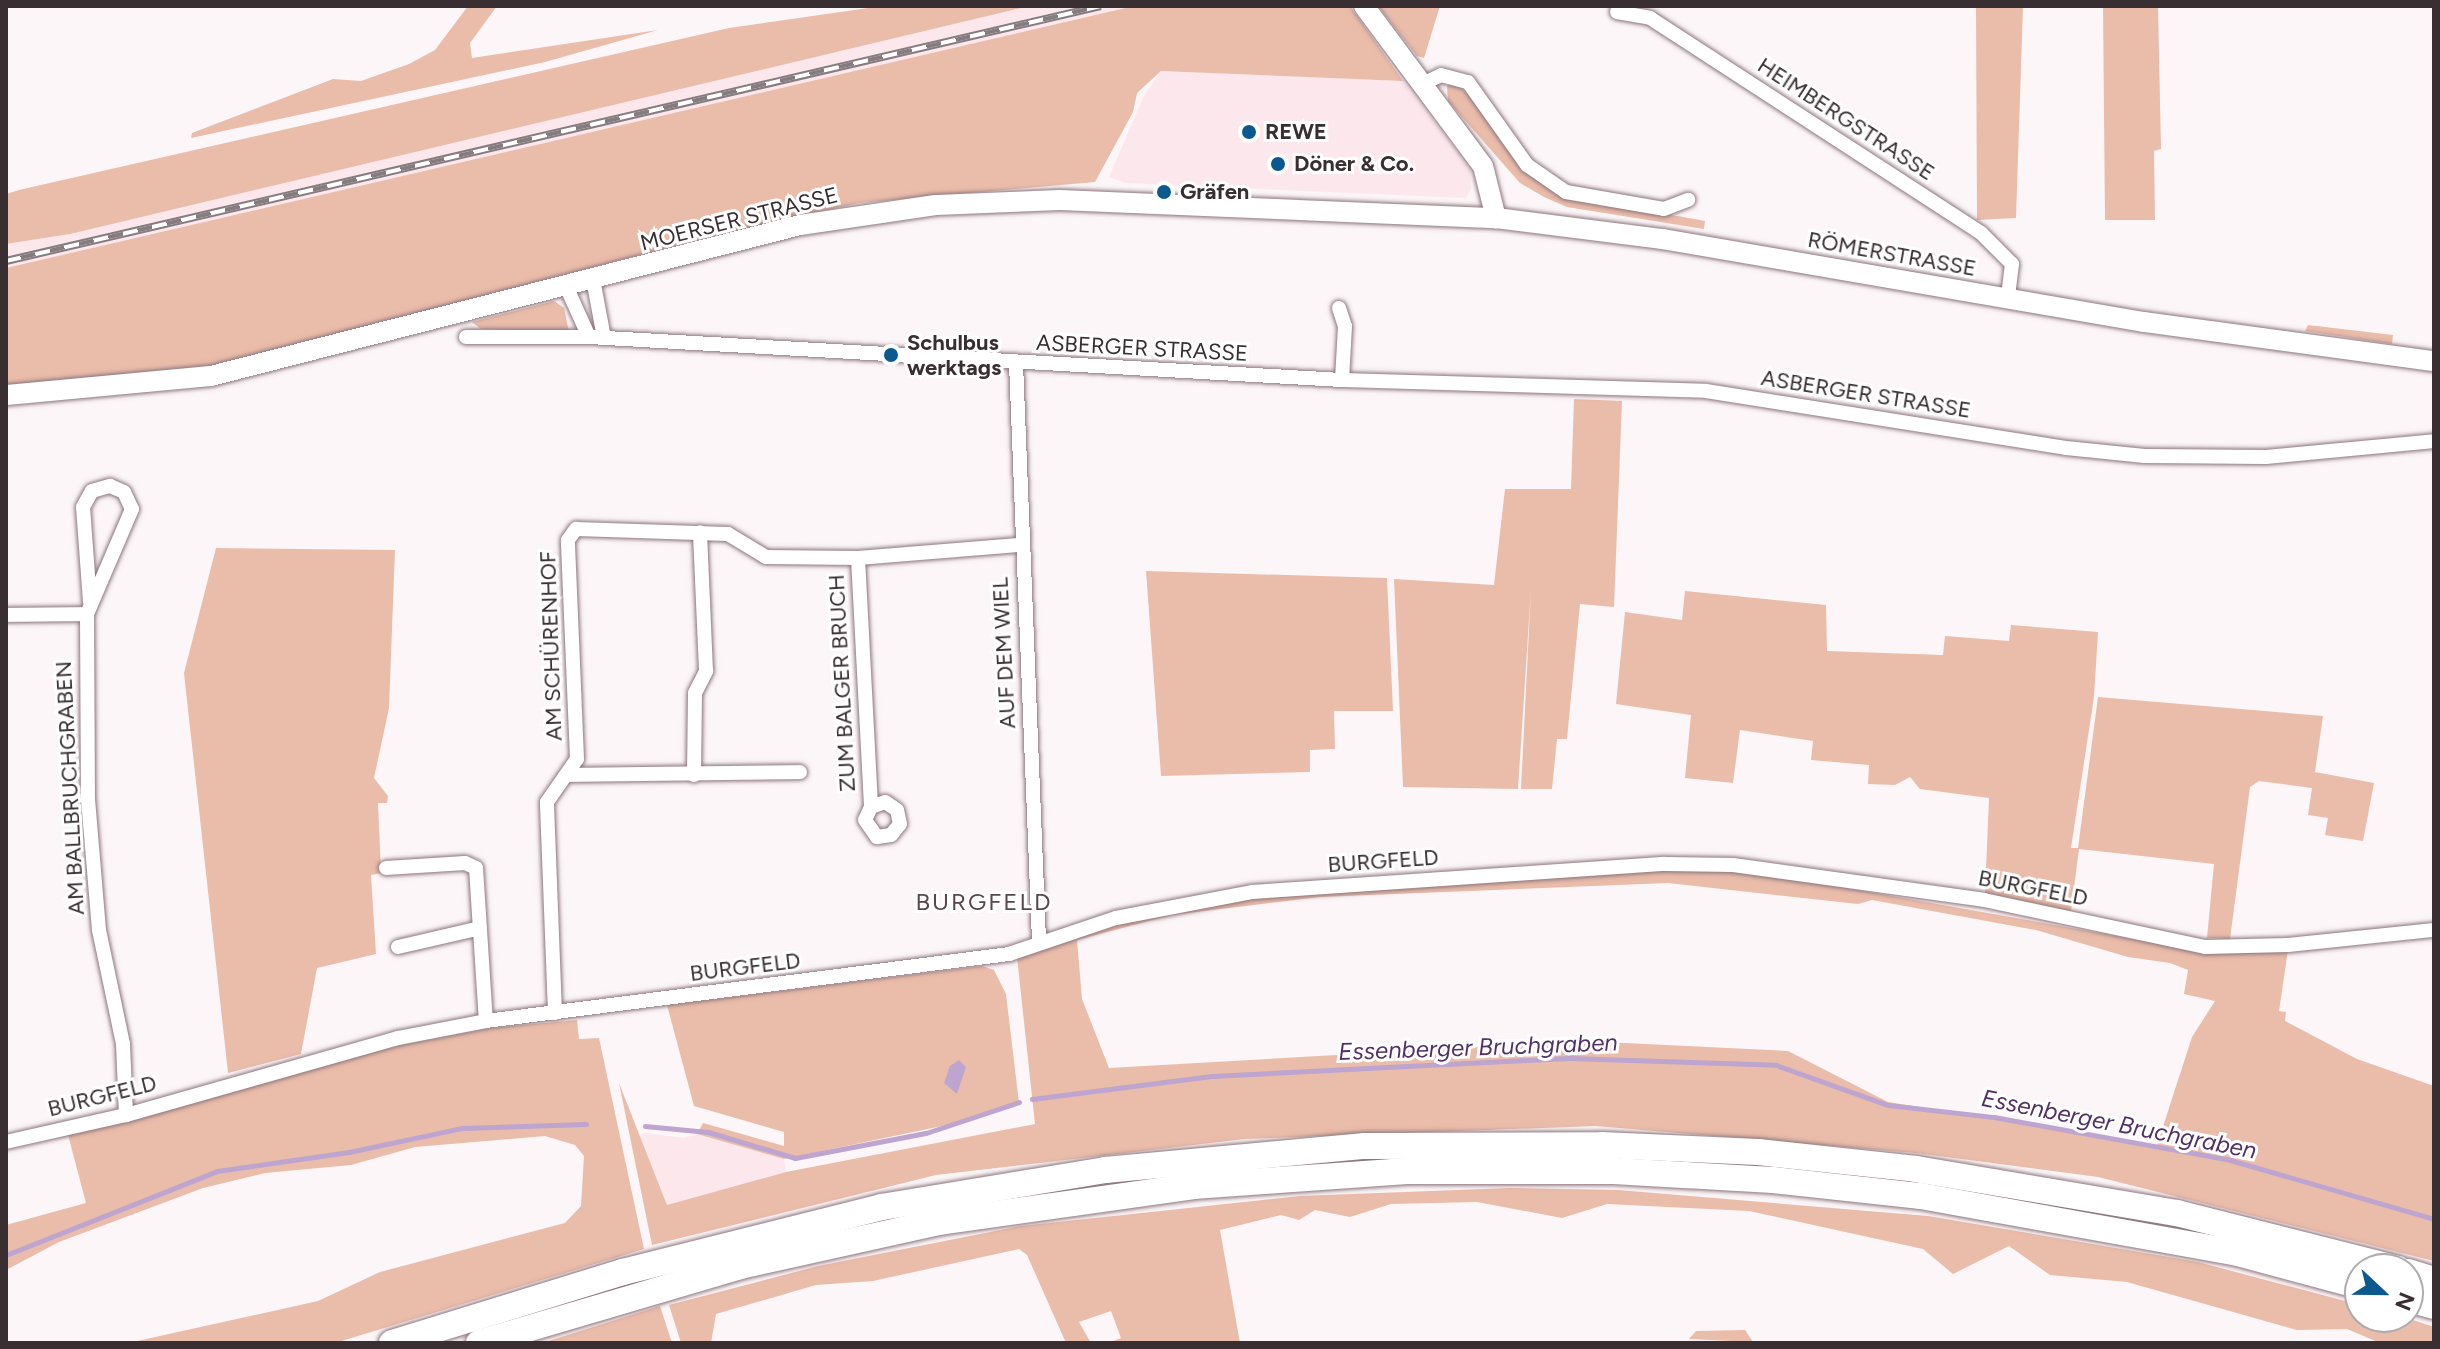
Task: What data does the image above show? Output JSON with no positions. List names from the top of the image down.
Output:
{
  "streets": {
    "street": [
      "HEIMBERGSTRASSE",
      "MOERSER STRASSE",
      "RÖMERSTRASSE",
      "ASBERGER STRASSE",
      "AM SCHÜRENHOF",
      "AUF DEM WIEL",
      "ZUM BALGER BRUCH",
      "AM BALLBRUCHGRABEN",
      "BURGFELD"
    ]
  },
  "crossings": [
    ["HEIMBERGSTRASSE", "RÖMERSTRASSE"],
    ["MOERSER STRASSE", "RÖMERSTRASSE"],
    ["ASBERGER STRASSE", "AUF DEM WIEL"],
    ["AM SCHÜRENHOF", "AUF DEM WIEL"],
    ["AM SCHÜRENHOF", "ZUM BALGER BRUCH"],
    ["AM SCHÜRENHOF", "BURGFELD"],
    ["AUF DEM WIEL", "BURGFELD"],
    ["AM BALLBRUCHGRABEN", "BURGFELD"]
  ],
  "districts": ["BURGFELD"],
  "water": ["Essenberger Bruchgraben"],
  "places": [
    "REWE",
    "Döner & Co.",
    "Gräfen",
    "Schulbus werktags"
  ],
  "north": "right"
}
